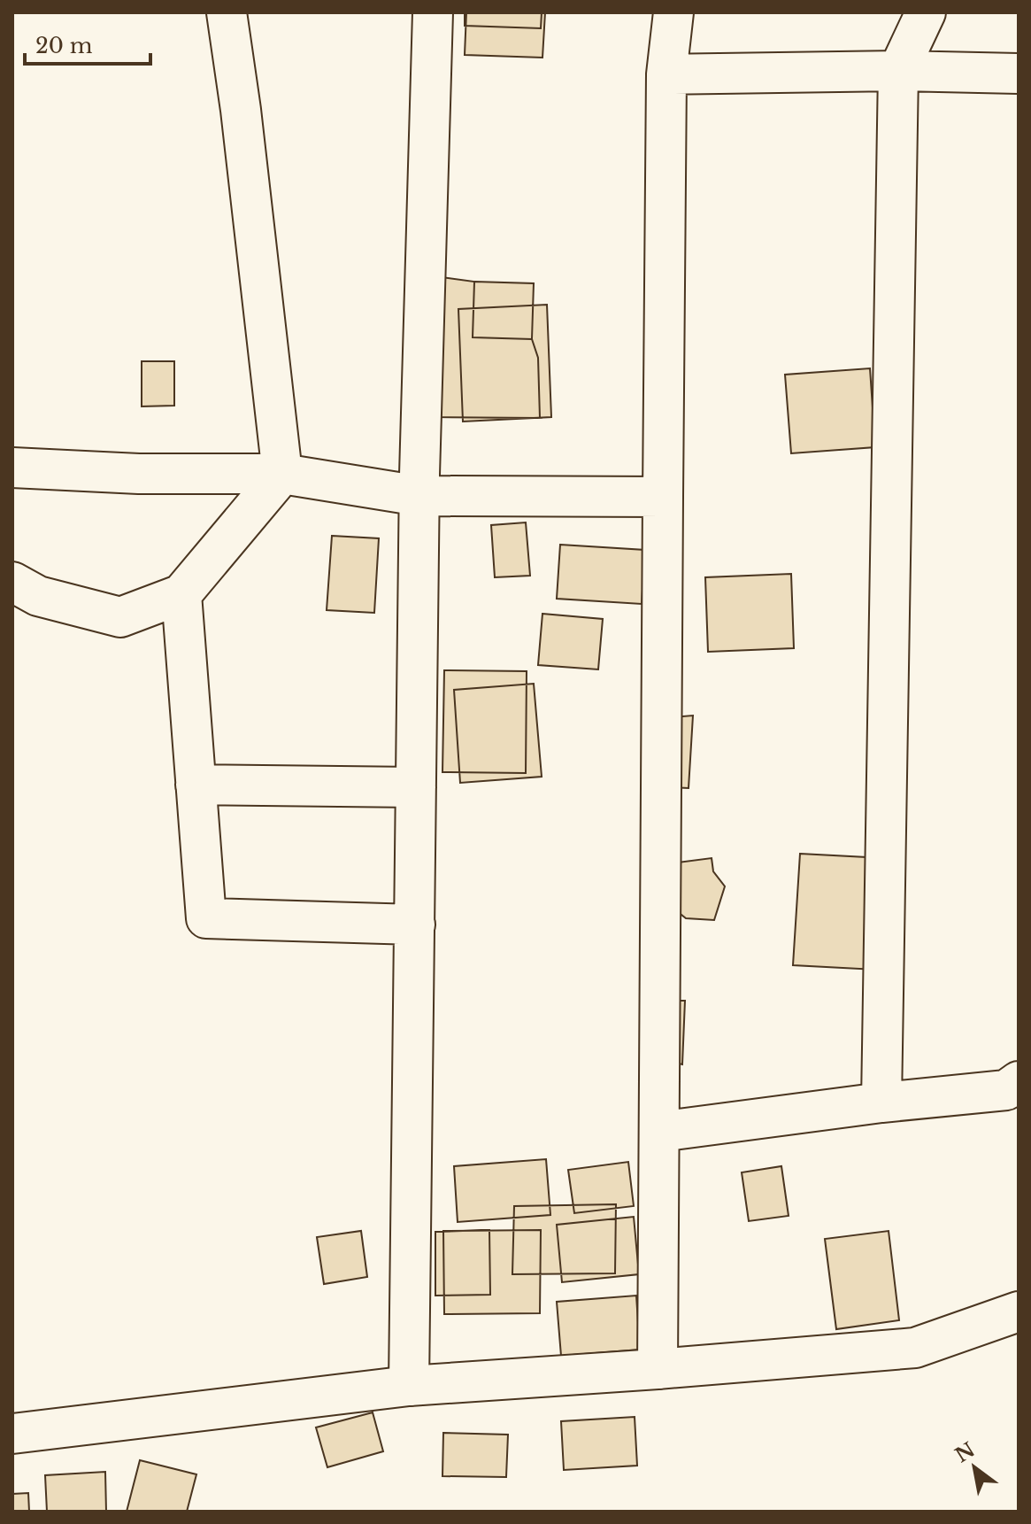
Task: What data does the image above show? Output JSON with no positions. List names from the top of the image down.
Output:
{
  "scale_bar": "20 m",
  "north": "top left"
}
